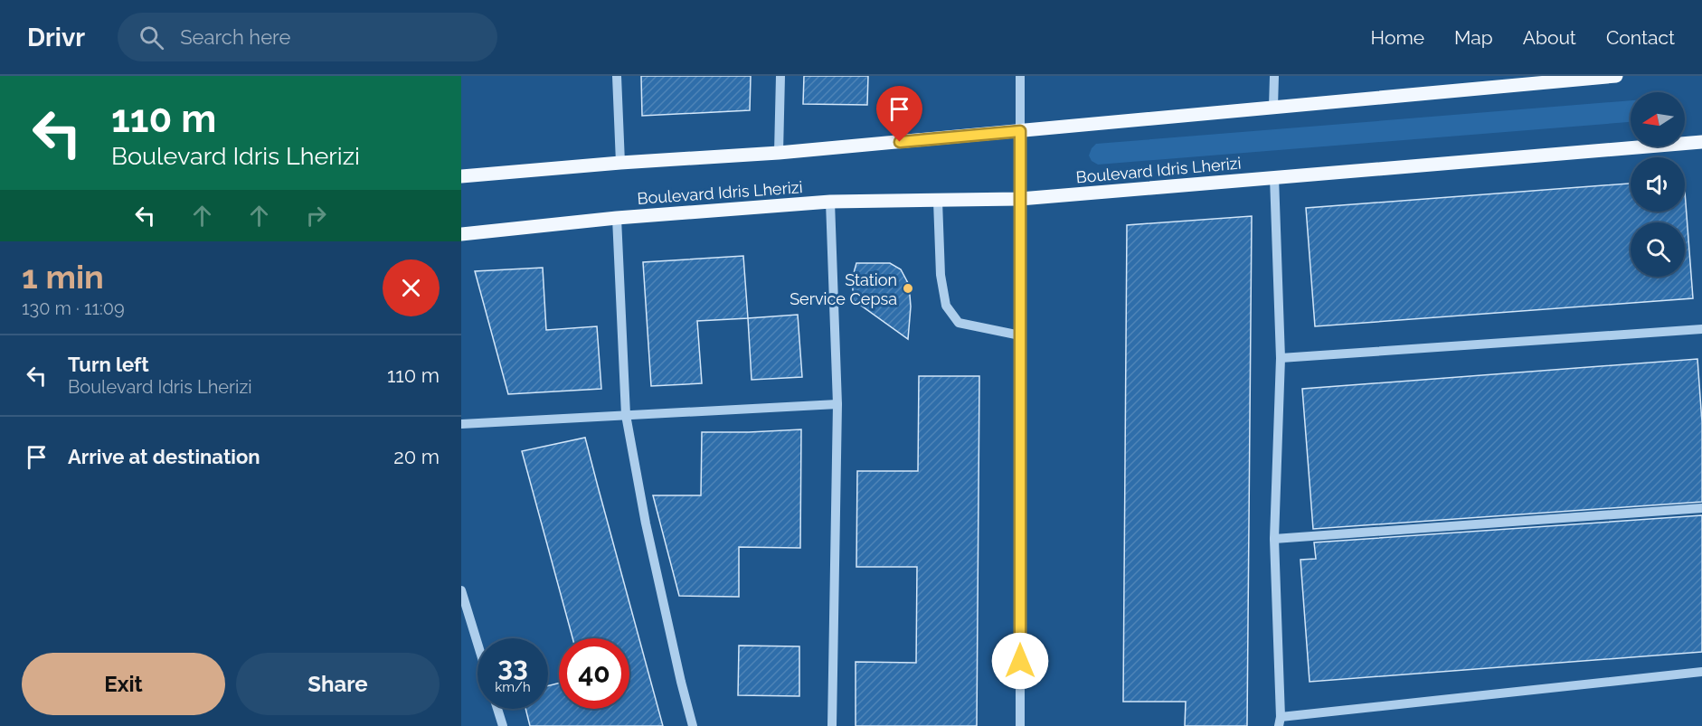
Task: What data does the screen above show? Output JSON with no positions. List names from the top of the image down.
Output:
{
  "streets": {
    "main road": ["Boulevard Idris Lherizi"]
  },
  "places": ["Station Service Cepsa"],
  "north": "left",
  "page": {
    "header": "Drivr",
    "search": "Search here",
    "nav": [
      "Home",
      "Map",
      "About",
      "Contact"
    ],
    "turn": ["110 m", "Boulevard Idris Lherizi"],
    "heading": ["1 min", "130 m · 11:09"],
    "list": [
      {
        "name": "Turn left",
        "note": "Boulevard Idris Lherizi",
        "value": "110 m"
      },
      {
        "name": "Arrive at destination",
        "value": "20 m"
      }
    ],
    "speed": "33 km/h",
    "limit": "40",
    "buttons": ["Exit", "Share"]
  }
}
